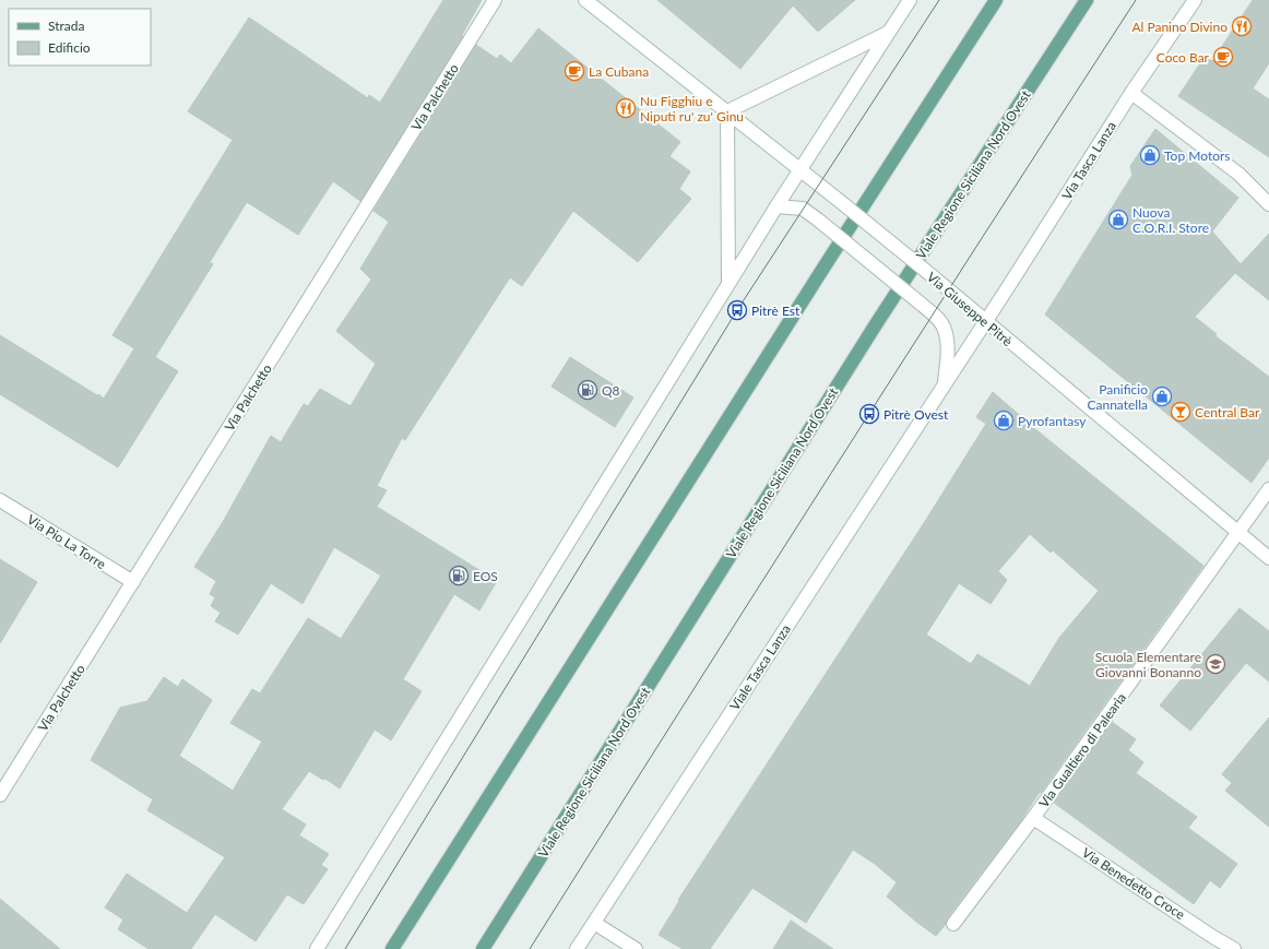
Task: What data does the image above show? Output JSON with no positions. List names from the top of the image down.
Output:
{
  "streets": {
    "main road": ["Viale Regione Siciliana Nord Ovest"],
    "street": [
      "Via Palchetto",
      "Via Tasca Lanza",
      "Via Giuseppe Pitrè",
      "Via Pio La Torre",
      "Viale Tasca Lanza",
      "Via Gualtiero di Palearia",
      "Via Benedetto Croce"
    ]
  },
  "crossings": [
    ["Via Palchetto", "Via Pio La Torre"],
    ["Via Tasca Lanza", "Via Giuseppe Pitrè"],
    ["Via Giuseppe Pitrè", "Viale Tasca Lanza"],
    ["Via Giuseppe Pitrè", "Via Gualtiero di Palearia"],
    ["Via Gualtiero di Palearia", "Via Benedetto Croce"]
  ],
  "places": {
    "restaurant": ["Al Panino Divino", "Nu Figghiu e Niputi ru' zu' Ginu"],
    "cafe": ["Coco Bar", "La Cubana"],
    "shop": [
      "Top Motors",
      "Nuova C.O.R.I. Store",
      "Panificio Cannatella",
      "Pyrofantasy"
    ],
    "bus stop": ["Pitrè Est", "Pitrè Ovest"],
    "fuel station": ["Q8", "EOS"],
    "bar": ["Central Bar"],
    "school or university": ["Scuola Elementare Giovanni Bonanno"]
  },
  "legend": ["Strada", "Edificio"]
}
